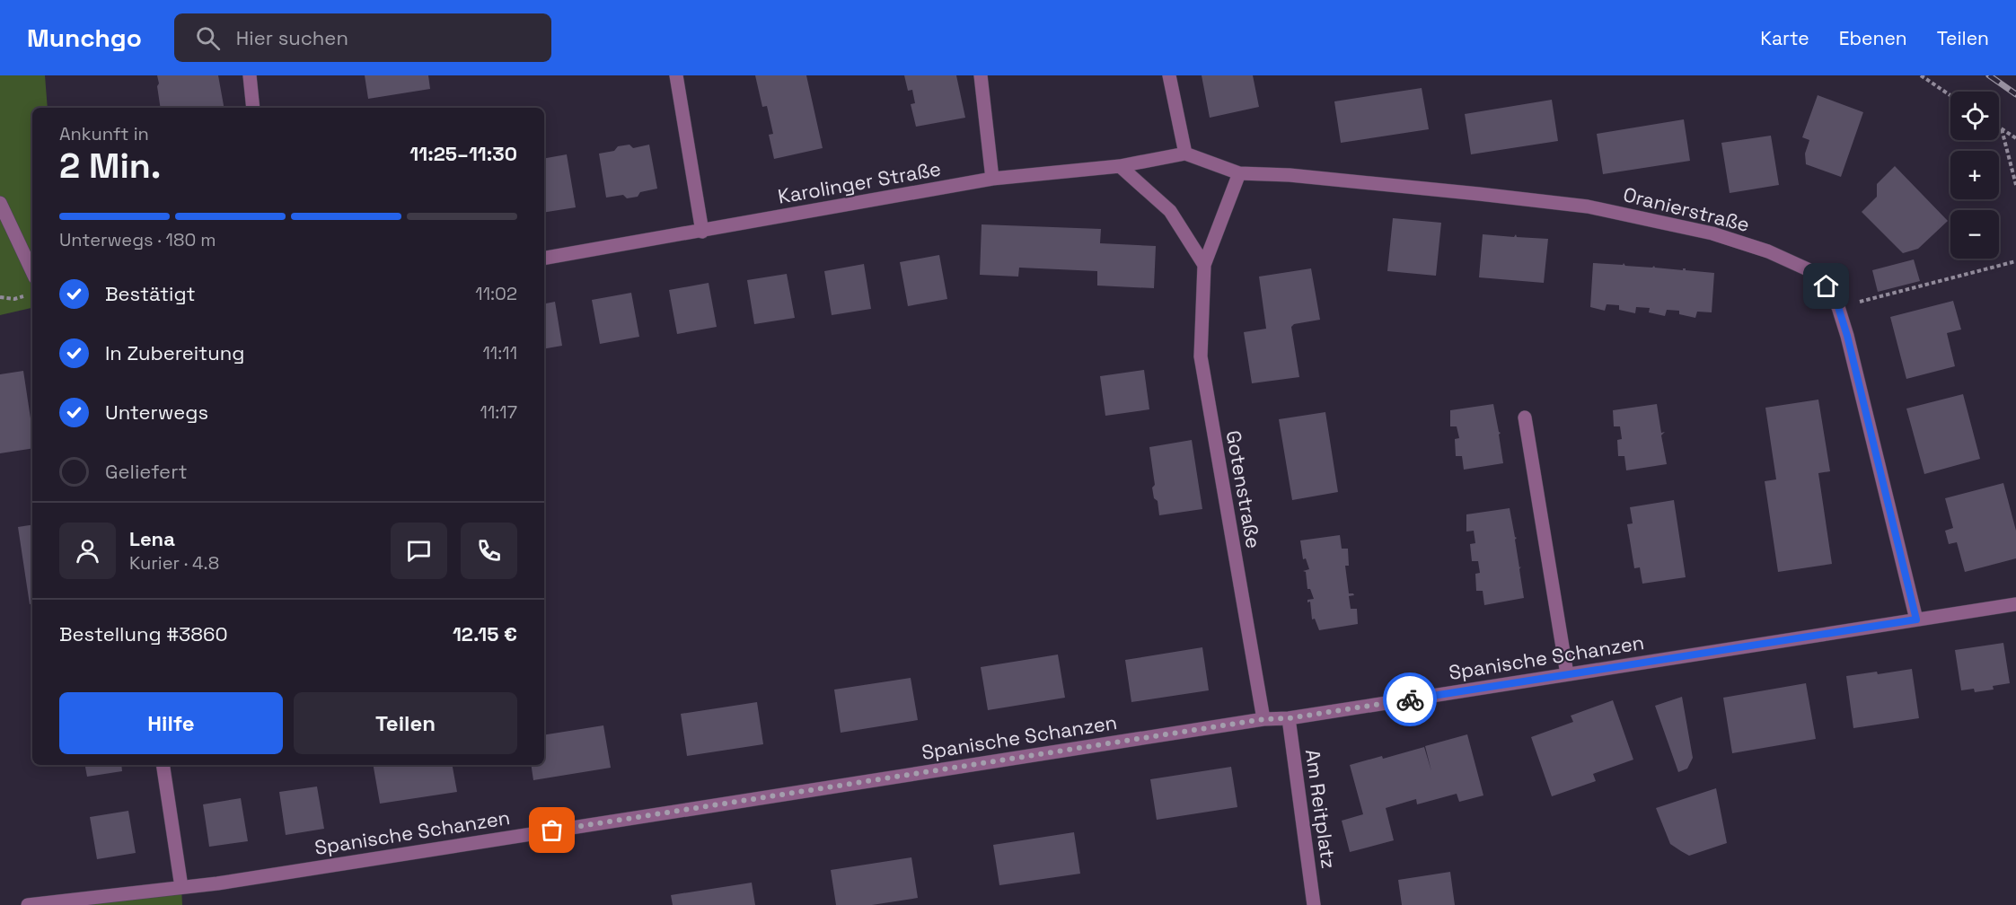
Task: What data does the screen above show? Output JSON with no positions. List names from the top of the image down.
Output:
{
  "streets": {
    "street": [
      "Karolinger Straße",
      "Oranierstraße",
      "Gotenstraße",
      "Spanische Schanzen",
      "Am Reitplatz"
    ]
  },
  "crossings": [
    ["Karolinger Straße", "Oranierstraße"],
    ["Oranierstraße", "Gotenstraße"],
    ["Oranierstraße", "Spanische Schanzen"],
    ["Gotenstraße", "Spanische Schanzen"],
    ["Spanische Schanzen", "Am Reitplatz"]
  ],
  "page": {
    "header": "Munchgo",
    "search": "Hier suchen",
    "nav": ["Karte", "Ebenen", "Teilen"],
    "map_buttons": ["+", "−"],
    "heading": ["2 Min.", "Ankunft in", "11:25–11:30"],
    "panel": [
      "Lena",
      "Kurier · 4.8",
      "Bestellung #3860",
      "12.15 €"
    ],
    "bar": "Unterwegs · 180 m",
    "list": [
      ["Bestätigt", "11:02"],
      ["In Zubereitung", "11:11"],
      ["Unterwegs", "11:17"],
      "Geliefert"
    ],
    "buttons": ["Hilfe", "Teilen"]
  }
}
